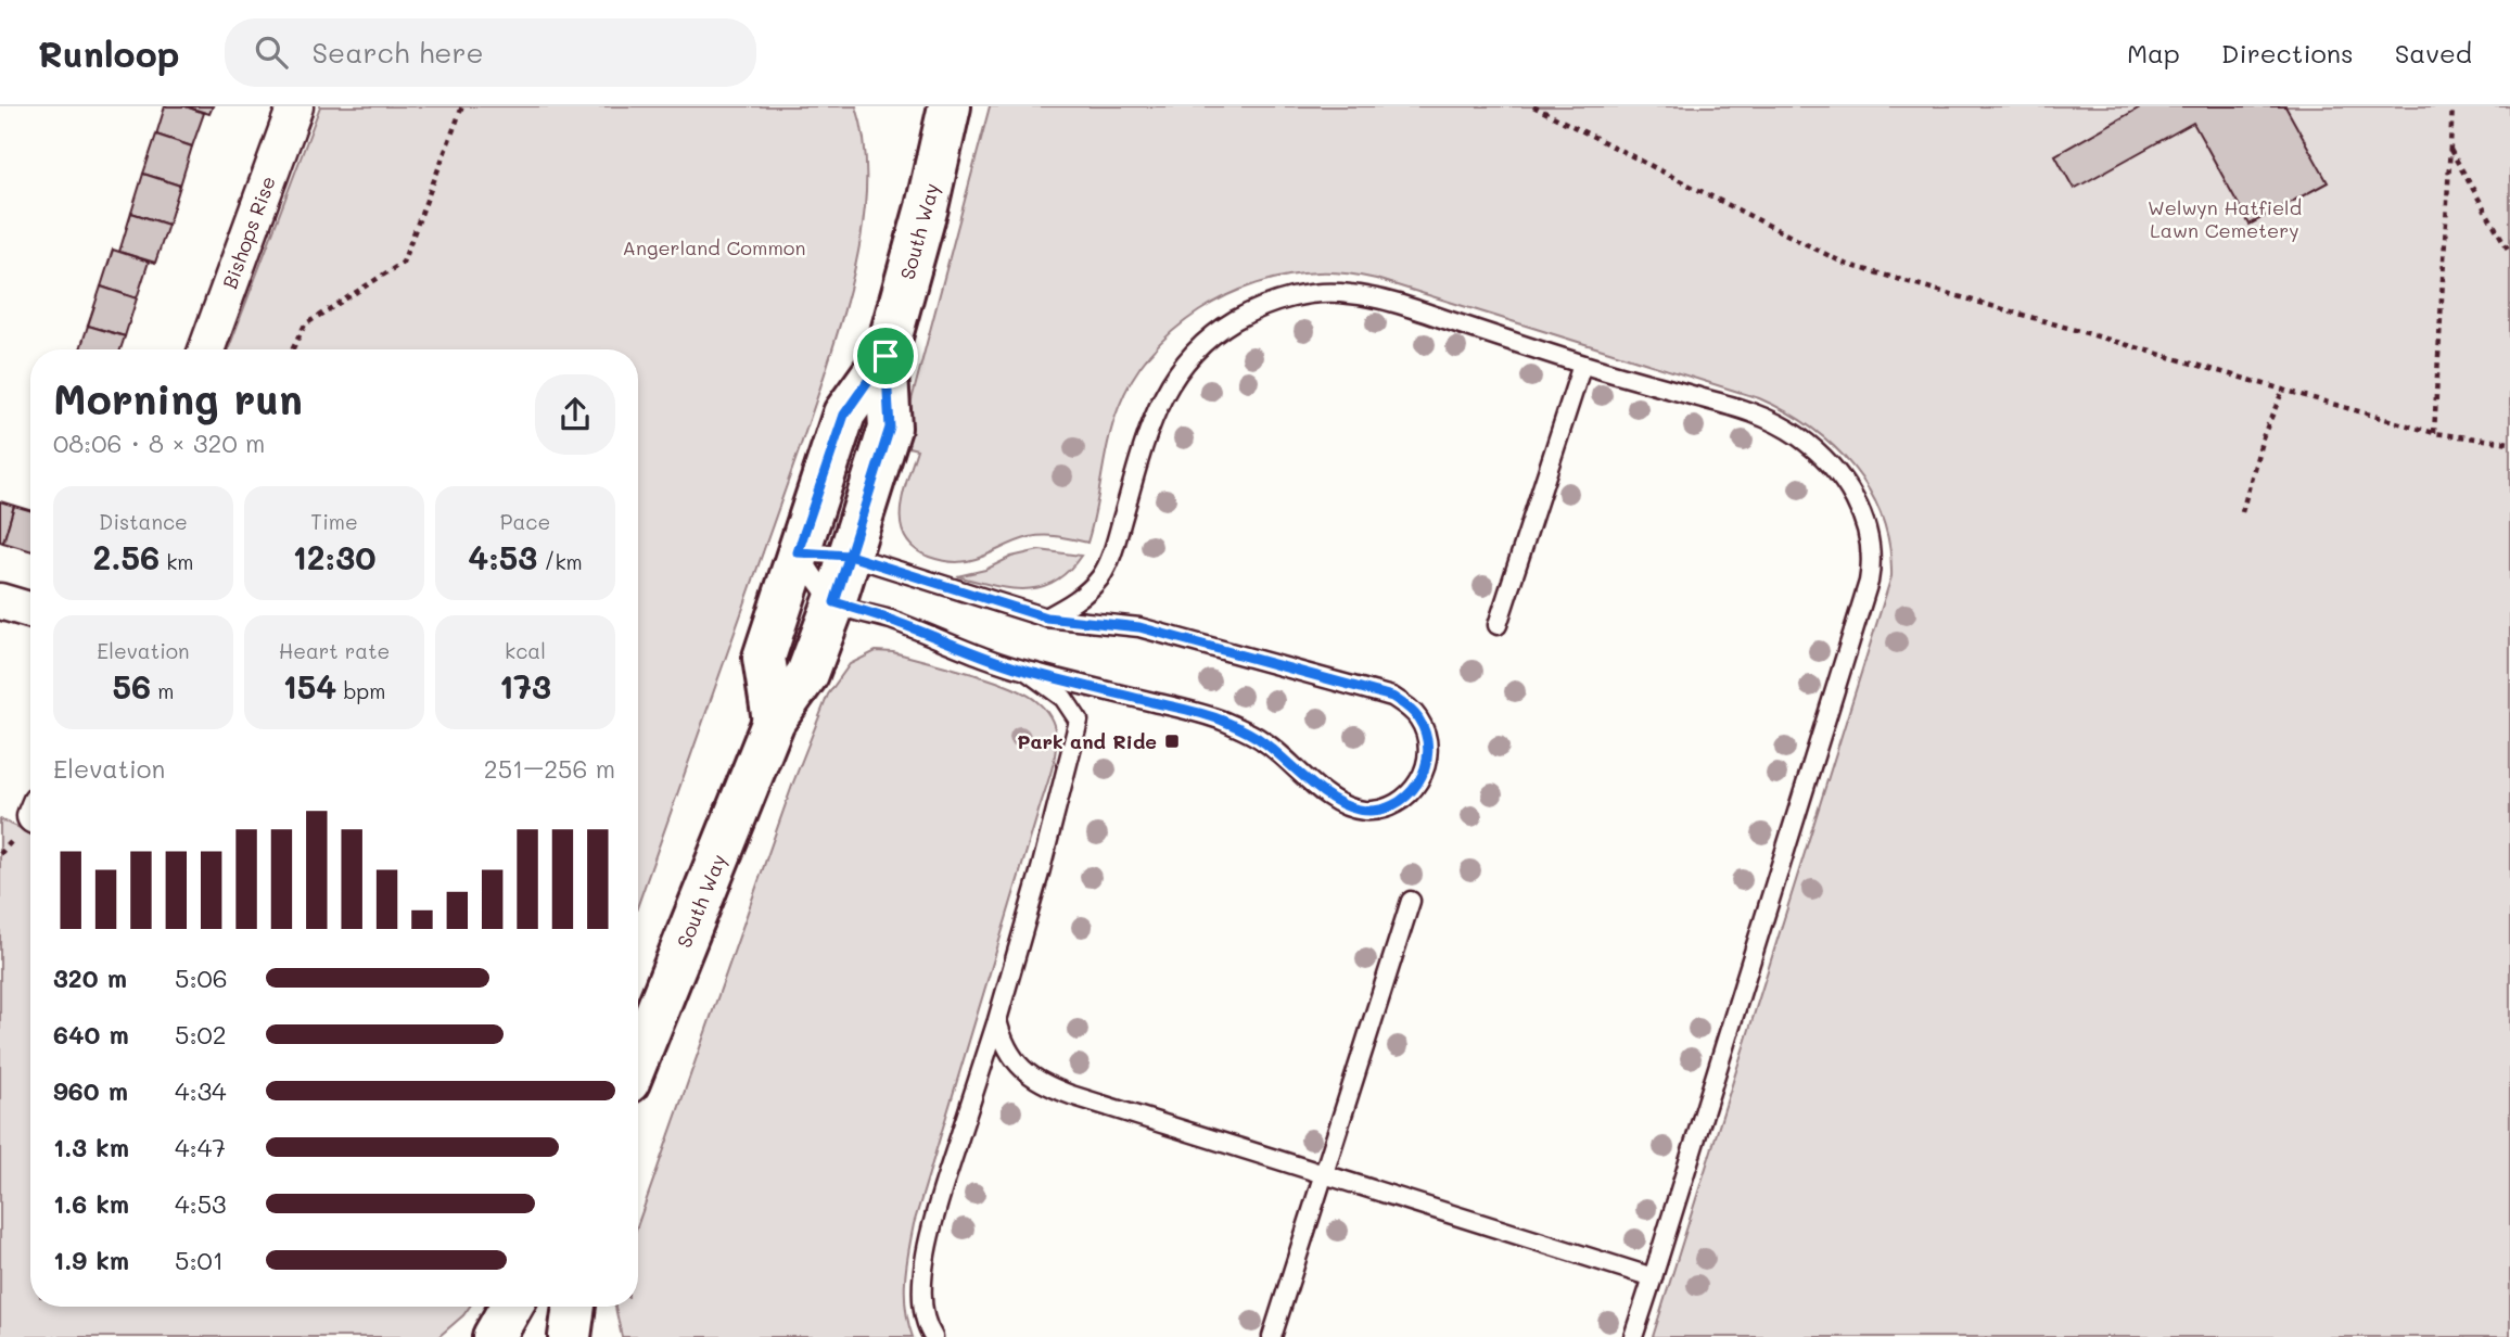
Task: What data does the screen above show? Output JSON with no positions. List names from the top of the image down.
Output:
{
  "streets": {
    "main road": ["South Way"],
    "street": ["Bishops Rise"]
  },
  "parks": ["Welwyn Hatfield Lawn Cemetery", "Angerland Common"],
  "places": {
    "transit": ["Park and Ride"]
  },
  "page": {
    "header": "Runloop",
    "search": "Search here",
    "nav": ["Map", "Directions", "Saved"],
    "heading": ["Morning run", "08:06 · 8 × 320 m"],
    "stats": [
      ["Distance", "2.56 km"],
      ["Time", "12:30"],
      ["Pace", "4:53 /km"],
      ["Elevation", "56 m"],
      ["Heart rate", "154 bpm"],
      ["kcal", "173"]
    ],
    "chart": ["Elevation", "251–256 m"],
    "list": [
      {
        "name": "320 m",
        "note": "5:06"
      },
      {
        "name": "640 m",
        "note": "5:02"
      },
      {
        "name": "960 m",
        "note": "4:34"
      },
      {
        "name": "1.3 km",
        "note": "4:47"
      },
      {
        "name": "1.6 km",
        "note": "4:53"
      },
      {
        "name": "1.9 km",
        "note": "5:01"
      }
    ]
  }
}
